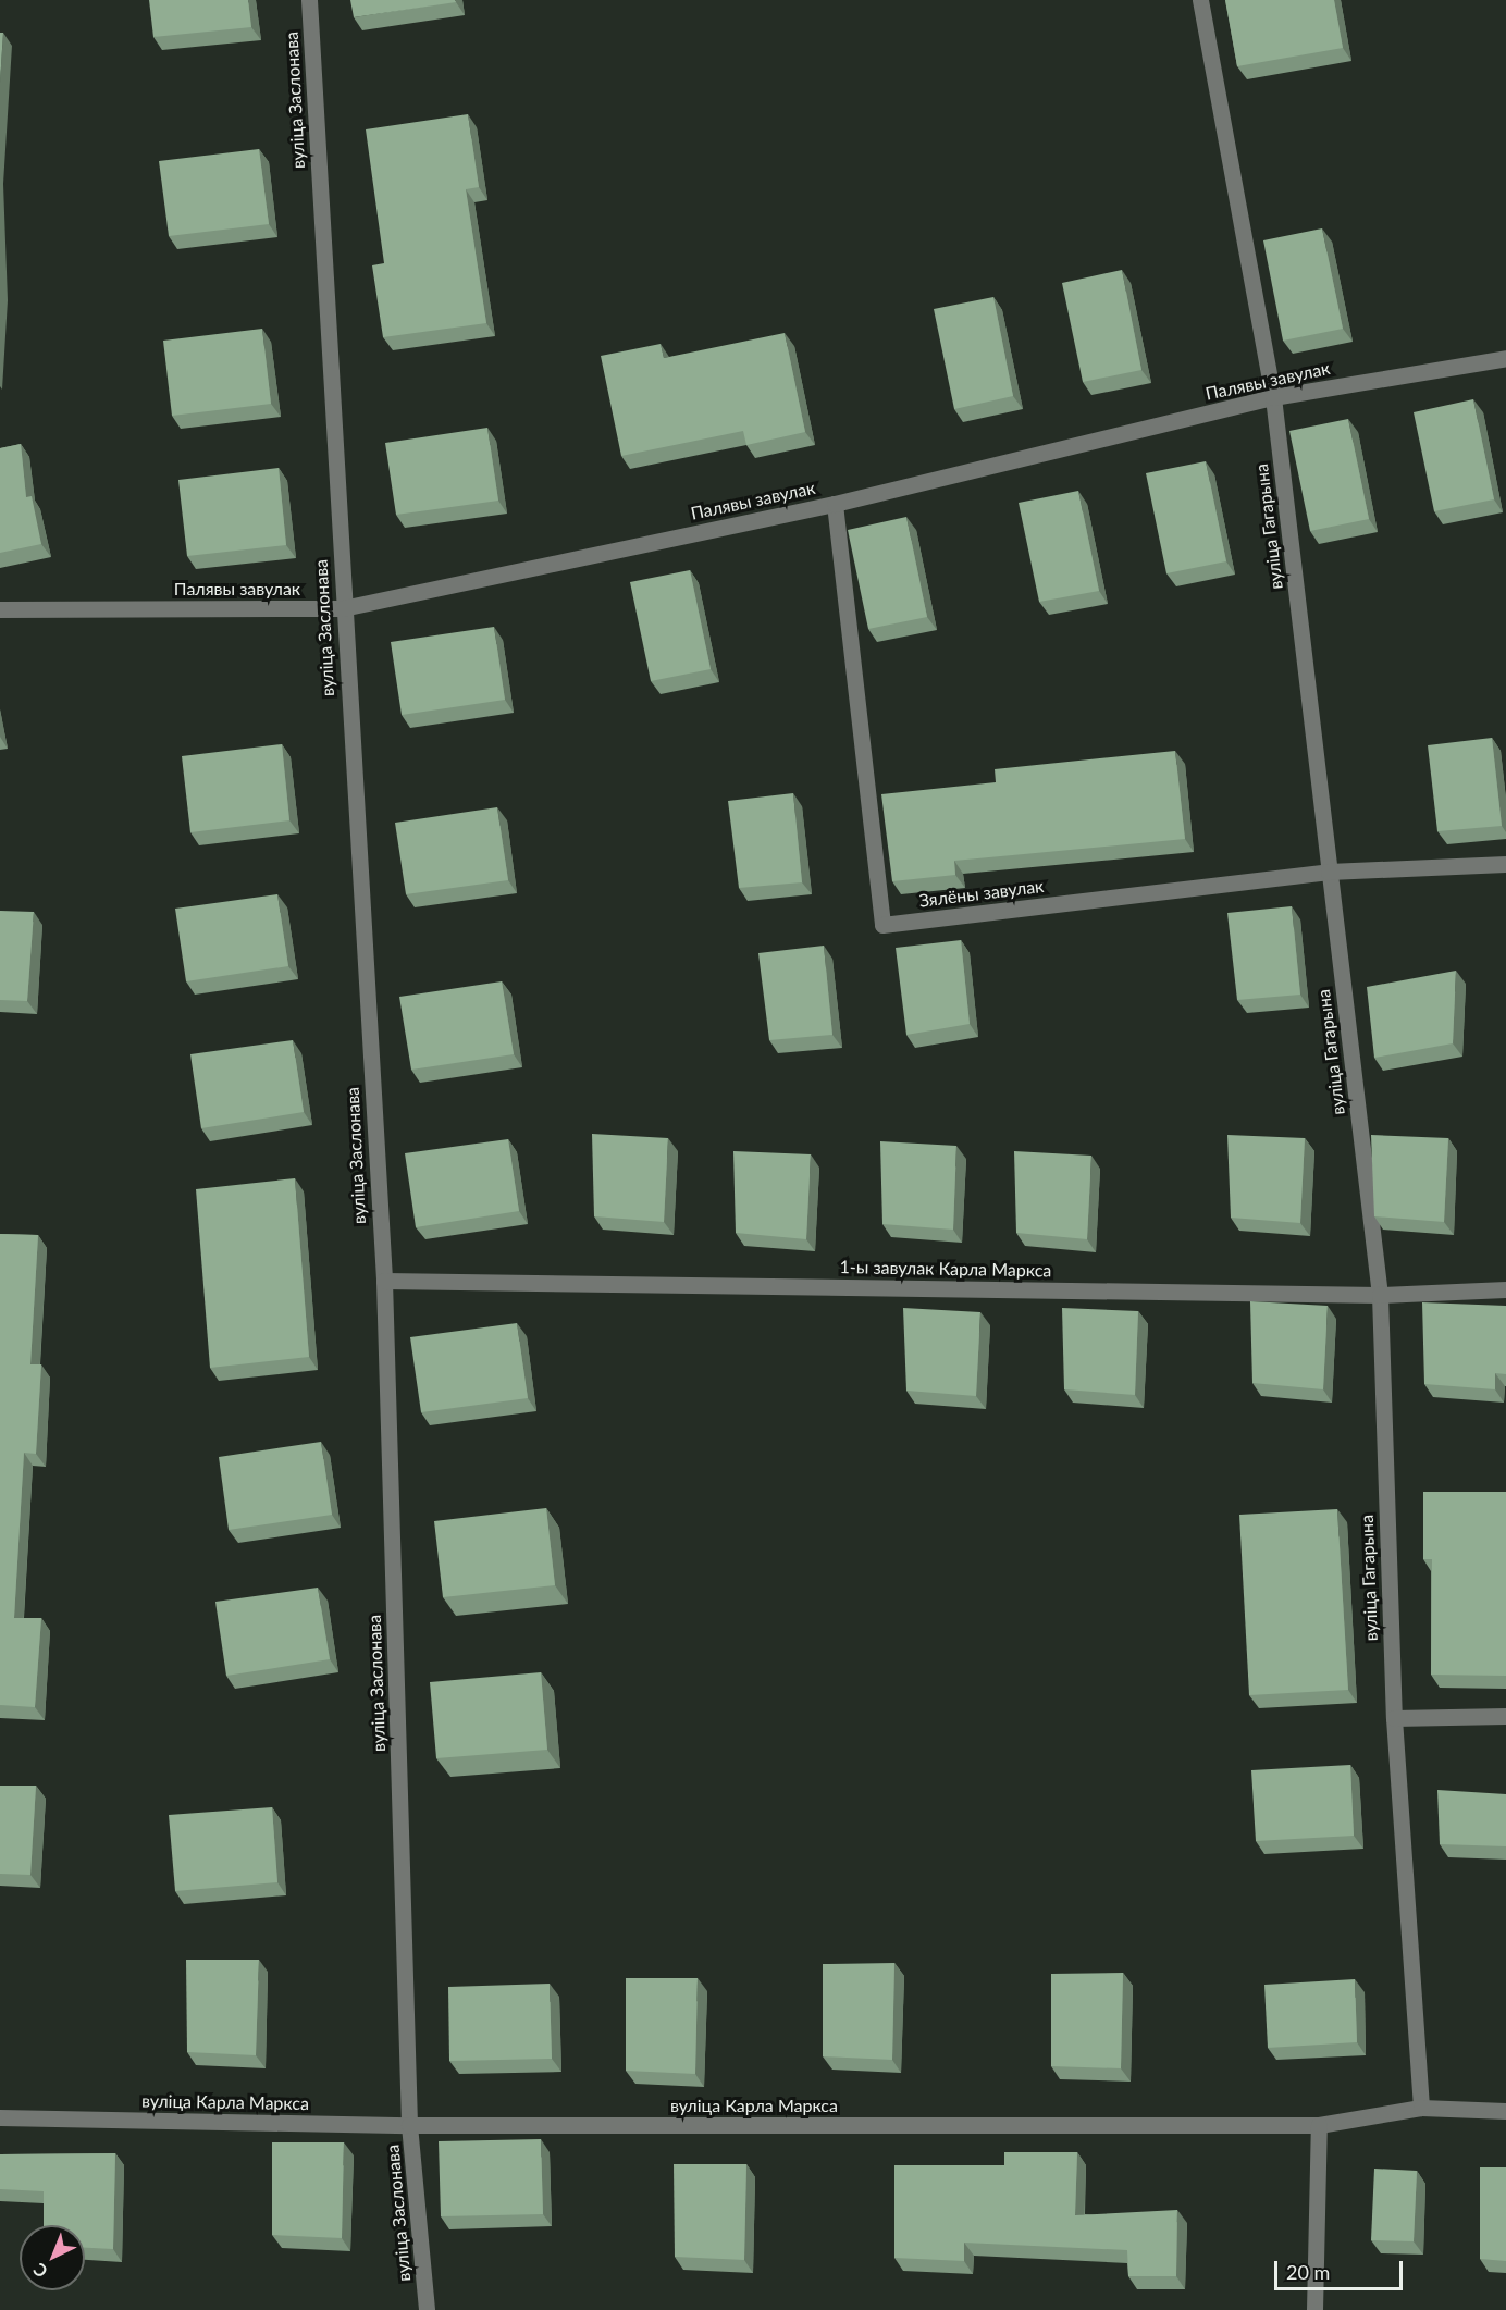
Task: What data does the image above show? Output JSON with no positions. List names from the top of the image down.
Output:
{
  "streets": {
    "street": [
      "вуліца Заслонава",
      "Палявы завулак",
      "вуліца Гагарына",
      "Зялёны завулак",
      "1-ы завулак Карла Маркса",
      "вуліца Карла Маркса"
    ]
  },
  "crossings": [
    ["вуліца Заслонава", "Палявы завулак"],
    ["вуліца Заслонава", "1-ы завулак Карла Маркса"],
    ["вуліца Заслонава", "вуліца Карла Маркса"],
    ["Палявы завулак", "вуліца Гагарына"],
    ["Палявы завулак", "Зялёны завулак"],
    ["вуліца Гагарына", "Зялёны завулак"],
    ["вуліца Гагарына", "1-ы завулак Карла Маркса"],
    ["вуліца Гагарына", "вуліца Карла Маркса"]
  ],
  "scale_bar": "20 m",
  "north": "bottom left"
}
